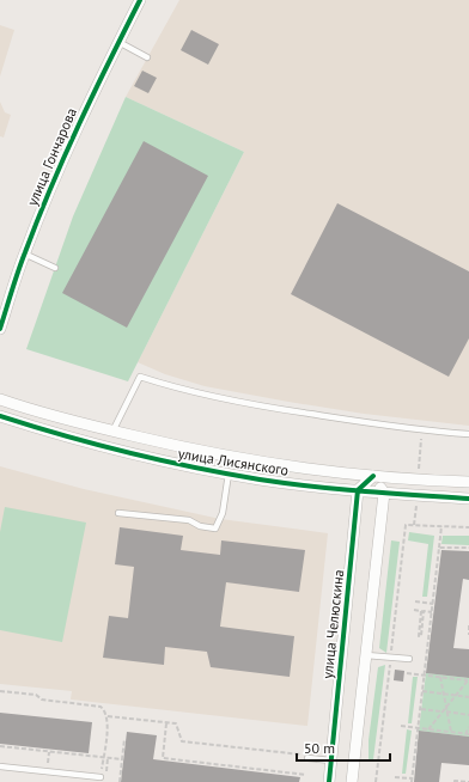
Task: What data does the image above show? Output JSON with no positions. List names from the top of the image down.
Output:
{
  "streets": {
    "street": ["улица Гончарова", "улица Лисянского", "улица Челюскина"]
  },
  "crossings": [
    ["улица Лисянского", "улица Челюскина"]
  ],
  "scale_bar": "50 m"
}
